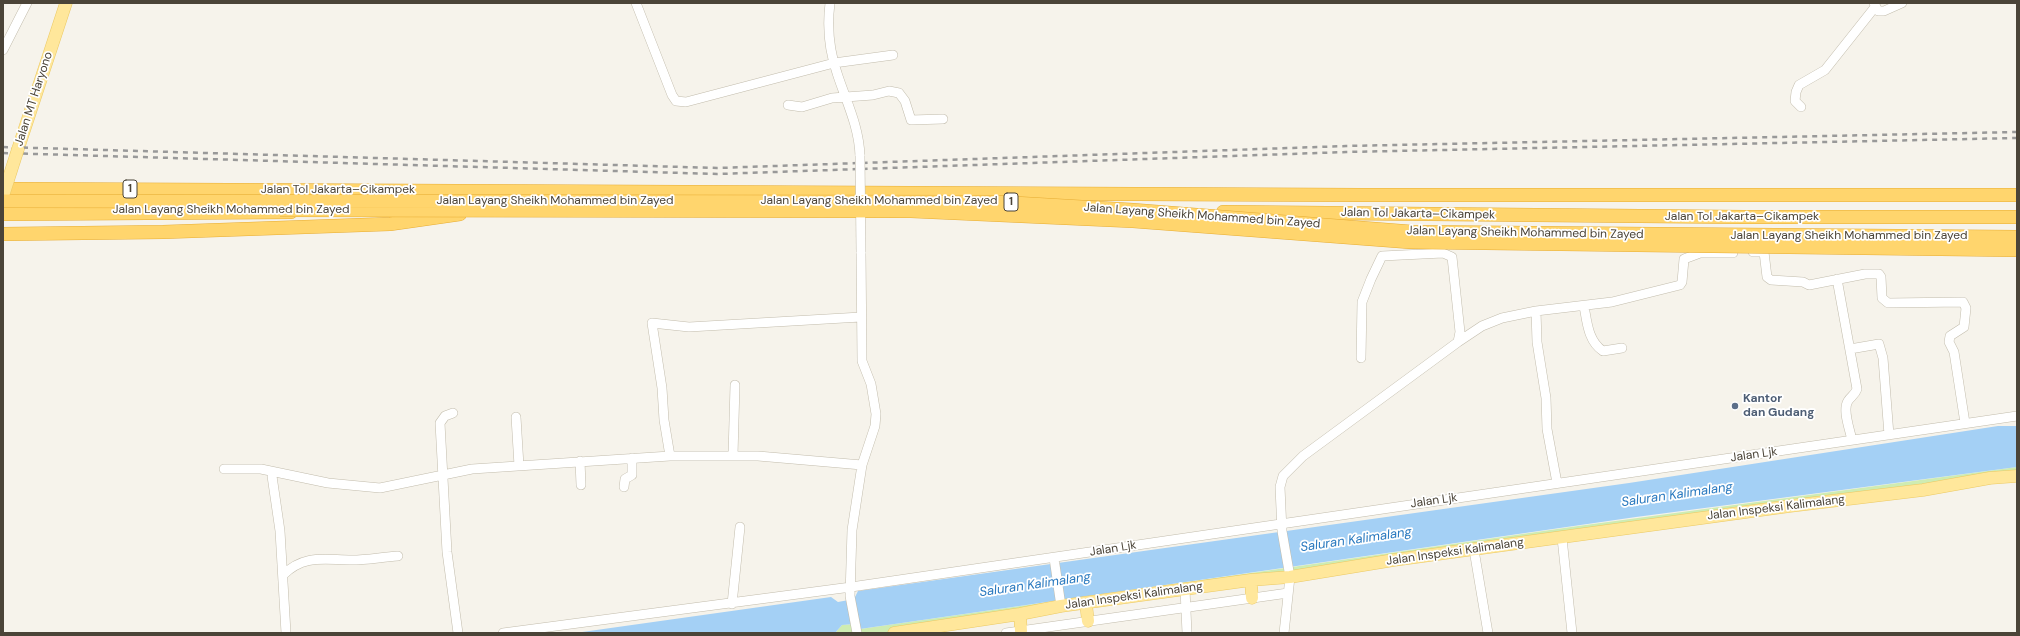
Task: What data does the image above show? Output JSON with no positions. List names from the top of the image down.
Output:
{
  "streets": {
    "highway": ["1", "Jalan Tol Jakarta–Cikampek", "Jalan Layang Sheikh Mohammed bin Zayed"],
    "main road": ["Jalan MT Haryono", "Jalan Inspeksi Kalimalang"],
    "street": ["Jalan Ljk"]
  },
  "water": ["Saluran Kalimalang"],
  "places": ["Kantor dan Gudang"]
}
